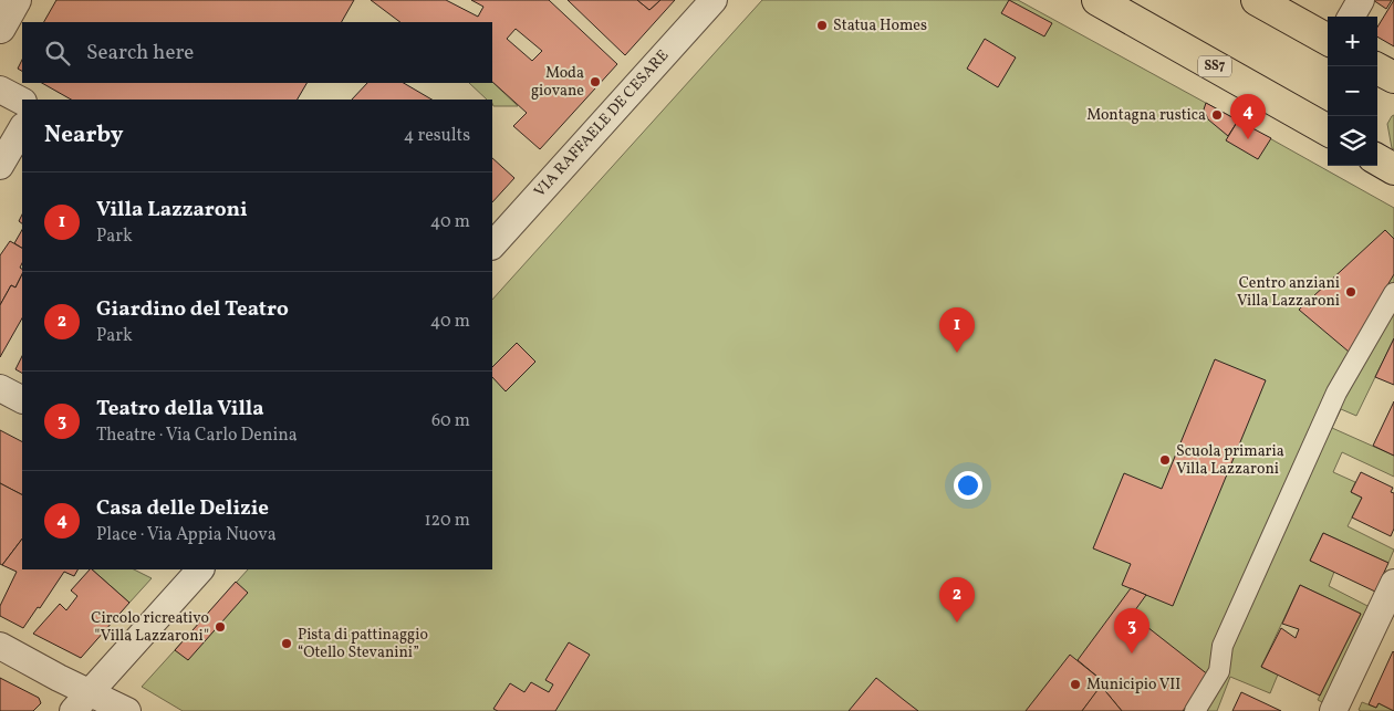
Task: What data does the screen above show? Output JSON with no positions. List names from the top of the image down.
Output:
{
  "streets": {
    "main road": ["SS7"],
    "street": ["VIA RAFFAELE DE CESARE"]
  },
  "places": [
    "Statua Homes",
    "Moda giovane",
    "Montagna rustica",
    "Centro anziani Villa Lazzaroni",
    "Scuola primaria Villa Lazzaroni",
    "Circolo ricreativo \"Villa Lazzaroni\"",
    "Pista di pattinaggio “Otello Stevanini”",
    "Municipio VII"
  ],
  "page": {
    "map_buttons": ["+", "−"],
    "search": "Search here",
    "pins": [
      "4",
      "1",
      "2",
      "3"
    ],
    "heading": ["Nearby", "4 results"],
    "list": [
      {
        "mark": "1",
        "name": "Villa Lazzaroni",
        "note": "Park",
        "value": "40 m"
      },
      {
        "mark": "2",
        "name": "Giardino del Teatro",
        "note": "Park",
        "value": "40 m"
      },
      {
        "mark": "3",
        "name": "Teatro della Villa",
        "note": "Theatre · Via Carlo Denina",
        "value": "60 m"
      },
      {
        "mark": "4",
        "name": "Casa delle Delizie",
        "note": "Place · Via Appia Nuova",
        "value": "120 m"
      }
    ]
  }
}
